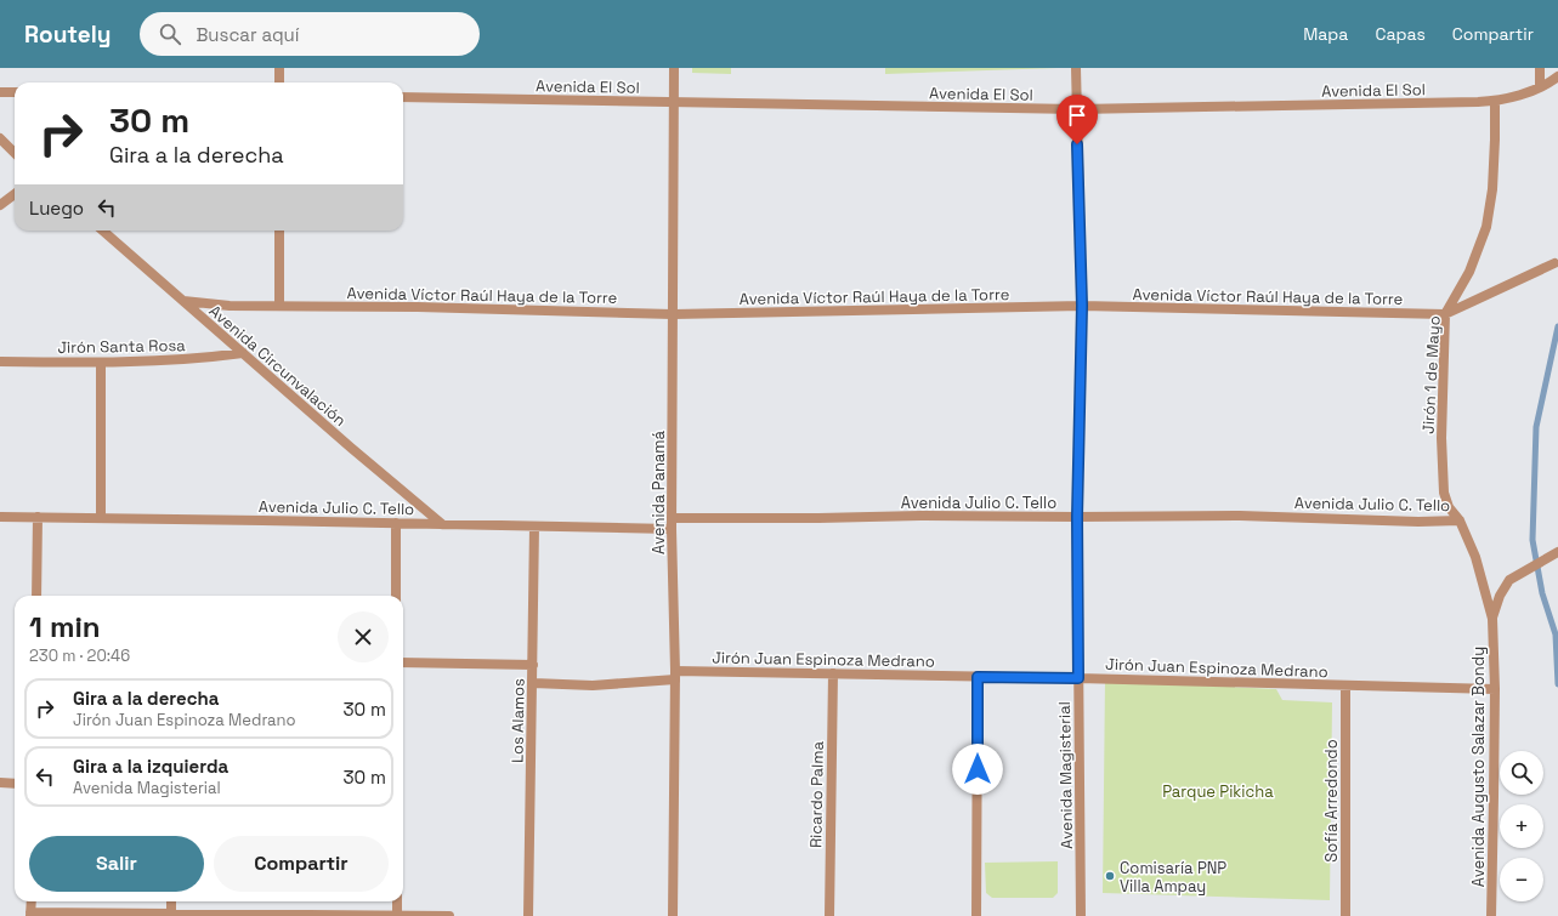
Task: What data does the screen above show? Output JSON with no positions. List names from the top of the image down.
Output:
{
  "streets": {
    "street": [
      "Avenida El Sol",
      "Avenida Víctor Raúl Haya de la Torre",
      "Jirón Santa Rosa",
      "Avenida Circunvalación",
      "Jirón 1 de Mayo",
      "Avenida Panamá",
      "Avenida Julio C. Tello",
      "Jirón Juan Espinoza Medrano",
      "Los Alamos",
      "Avenida Augusto Salazar Bondy",
      "Avenida Magisterial",
      "Ricardo Palma",
      "Sofía Arredondo"
    ]
  },
  "crossings": [
    ["Avenida El Sol", "Jirón 1 de Mayo"],
    ["Avenida El Sol", "Avenida Panamá"],
    ["Avenida El Sol", "Avenida Magisterial"],
    ["Avenida Víctor Raúl Haya de la Torre", "Avenida Circunvalación"],
    ["Avenida Víctor Raúl Haya de la Torre", "Jirón 1 de Mayo"],
    ["Avenida Víctor Raúl Haya de la Torre", "Avenida Panamá"],
    ["Avenida Víctor Raúl Haya de la Torre", "Avenida Magisterial"],
    ["Jirón Santa Rosa", "Avenida Circunvalación"],
    ["Avenida Circunvalación", "Avenida Julio C. Tello"],
    ["Jirón 1 de Mayo", "Avenida Julio C. Tello"],
    ["Jirón 1 de Mayo", "Avenida Augusto Salazar Bondy"],
    ["Avenida Panamá", "Avenida Julio C. Tello"],
    ["Avenida Panamá", "Jirón Juan Espinoza Medrano"],
    ["Avenida Julio C. Tello", "Los Alamos"],
    ["Avenida Julio C. Tello", "Avenida Magisterial"],
    ["Jirón Juan Espinoza Medrano", "Los Alamos"],
    ["Jirón Juan Espinoza Medrano", "Avenida Augusto Salazar Bondy"],
    ["Jirón Juan Espinoza Medrano", "Avenida Magisterial"],
    ["Jirón Juan Espinoza Medrano", "Ricardo Palma"],
    ["Jirón Juan Espinoza Medrano", "Sofía Arredondo"]
  ],
  "parks": ["Parque Pikicha"],
  "places": ["Comisaría PNP Villa Ampay"],
  "page": {
    "header": "Routely",
    "search": "Buscar aquí",
    "nav": ["Mapa", "Capas", "Compartir"],
    "turn": ["30 m", "Gira a la derecha"],
    "then": "Luego",
    "heading": ["1 min", "230 m · 20:46"],
    "list": [
      {
        "name": "Gira a la derecha",
        "note": "Jirón Juan Espinoza Medrano",
        "value": "30 m"
      },
      {
        "name": "Gira a la izquierda",
        "note": "Avenida Magisterial",
        "value": "30 m"
      }
    ],
    "map_buttons": ["+", "−"],
    "buttons": ["Salir", "Compartir"]
  }
}
